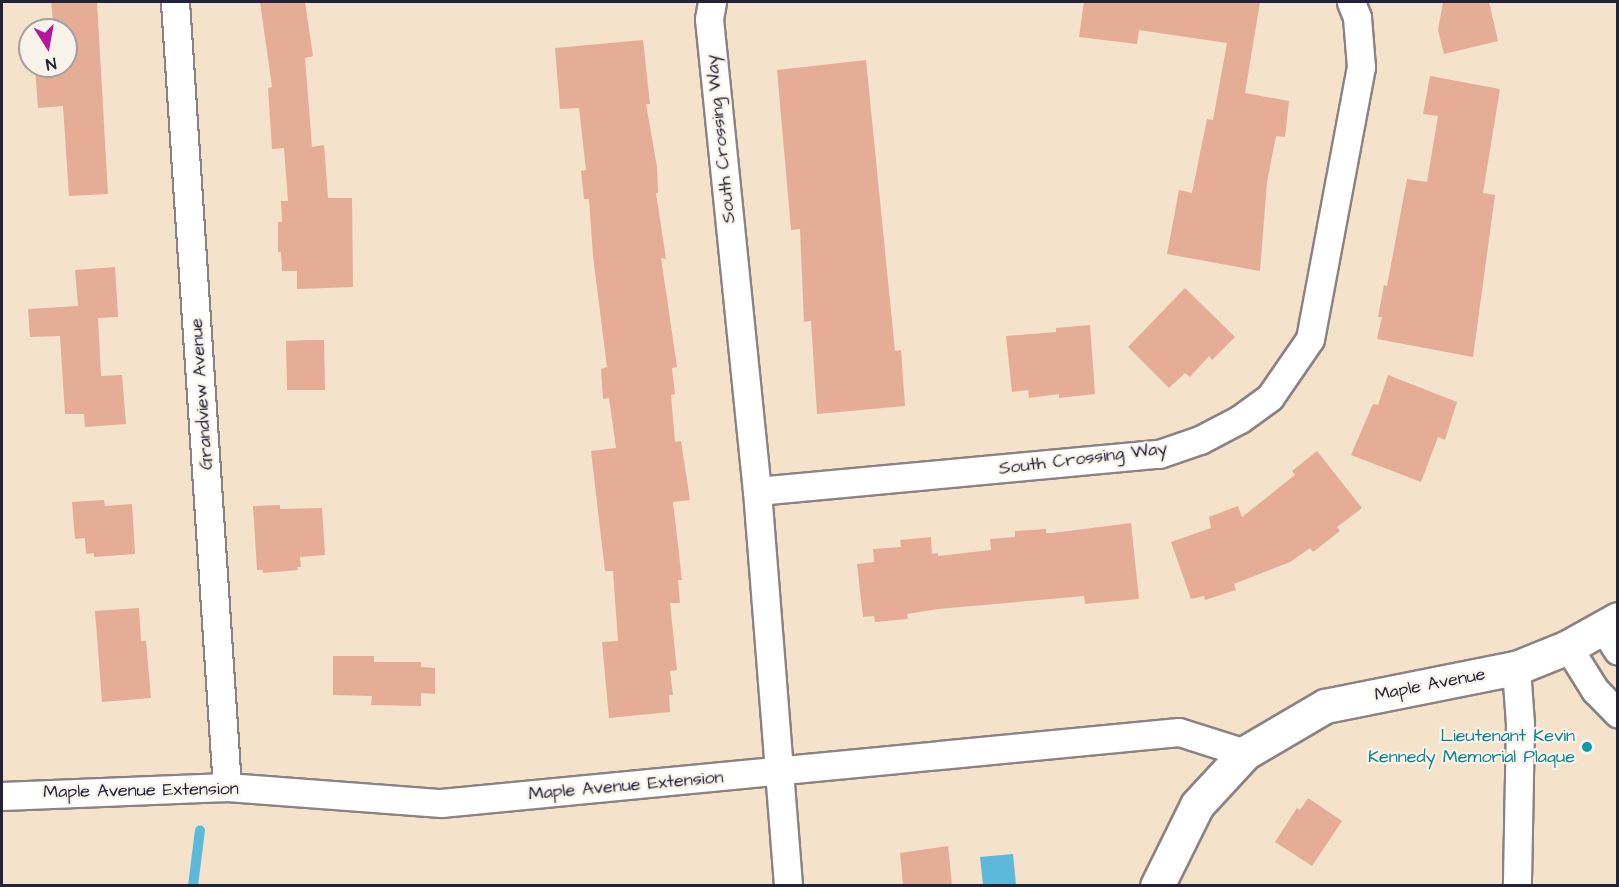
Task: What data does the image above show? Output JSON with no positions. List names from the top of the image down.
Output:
{
  "streets": {
    "main road": ["Maple Avenue"],
    "street": ["South Crossing Way", "Grandview Avenue", "Maple Avenue Extension"]
  },
  "crossings": [
    ["South Crossing Way", "Maple Avenue Extension"],
    ["Grandview Avenue", "Maple Avenue Extension"],
    ["Maple Avenue", "Maple Avenue Extension"]
  ],
  "places": ["Lieutenant Kevin Kennedy Memorial Plaque"],
  "north": "bottom"
}
